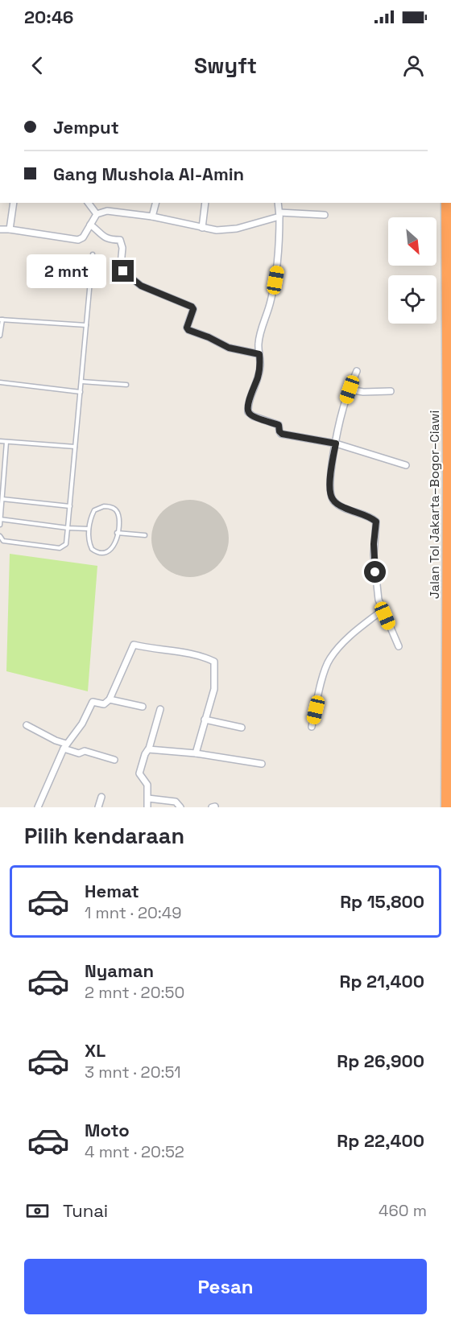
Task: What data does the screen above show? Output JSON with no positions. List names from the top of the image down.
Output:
{
  "streets": {
    "highway": ["Jalan Tol Jakarta–Bogor–Ciawi"]
  },
  "north": "bottom right",
  "page": {
    "status": "20:46",
    "header": "Swyft",
    "banner": ["Jemput", "Gang Mushola Al-Amin"],
    "bubble": "2 mnt",
    "heading": "Pilih kendaraan",
    "list": [
      {
        "name": "Hemat",
        "note": "1 mnt · 20:49",
        "value": "Rp 15,800"
      },
      {
        "name": "Nyaman",
        "note": "2 mnt · 20:50",
        "value": "Rp 21,400"
      },
      {
        "name": "XL",
        "note": "3 mnt · 20:51",
        "value": "Rp 26,900"
      },
      {
        "name": "Moto",
        "note": "4 mnt · 20:52",
        "value": "Rp 22,400"
      }
    ],
    "pay": ["Tunai", "460 m"],
    "buttons": "Pesan"
  }
}
